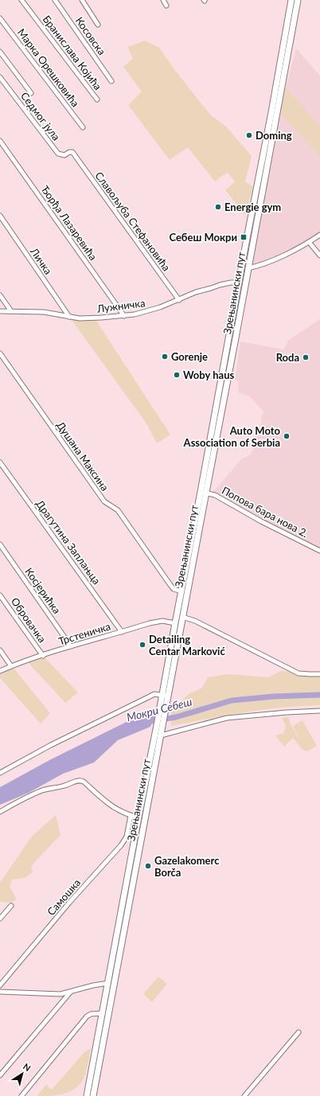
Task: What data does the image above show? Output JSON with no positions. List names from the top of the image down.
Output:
{
  "streets": {
    "main road": ["Зрењанински пут"],
    "street": [
      "Косовска",
      "Бранислава Којића",
      "Марка Орешковића",
      "Седмог јула",
      "Славољуба Стефановића",
      "Ђорђа Лазаревића",
      "Личка",
      "Лужничка",
      "Душана Максина",
      "Попова бара нова 2.",
      "Драгутина Заплањца",
      "Косјерићка",
      "Обровачка",
      "Трстеничка",
      "Самошка"
    ]
  },
  "crossings": [
    ["Седмог јула", "Славољуба Стефановића"],
    ["Славољуба Стефановића", "Лужничка"],
    ["Ђорђа Лазаревића", "Лужничка"],
    ["Личка", "Лужничка"],
    ["Зрењанински пут", "Лужничка"],
    ["Зрењанински пут", "Душана Максина"],
    ["Зрењанински пут", "Попова бара нова 2."],
    ["Зрењанински пут", "Трстеничка"],
    ["Зрењанински пут", "Самошка"],
    ["Драгутина Заплањца", "Трстеничка"],
    ["Косјерићка", "Трстеничка"],
    ["Обровачка", "Трстеничка"]
  ],
  "water": ["Мокри Себеш"],
  "places": {
    "other": [
      "Doming",
      "Energie gym",
      "Gorenje",
      "Roda",
      "Woby haus",
      "Auto Moto Association of Serbia",
      "Detailing Centar Marković",
      "Gazelakomerc Borča"
    ],
    "transit": ["Себеш Мокри"]
  },
  "north": "top right"
}
